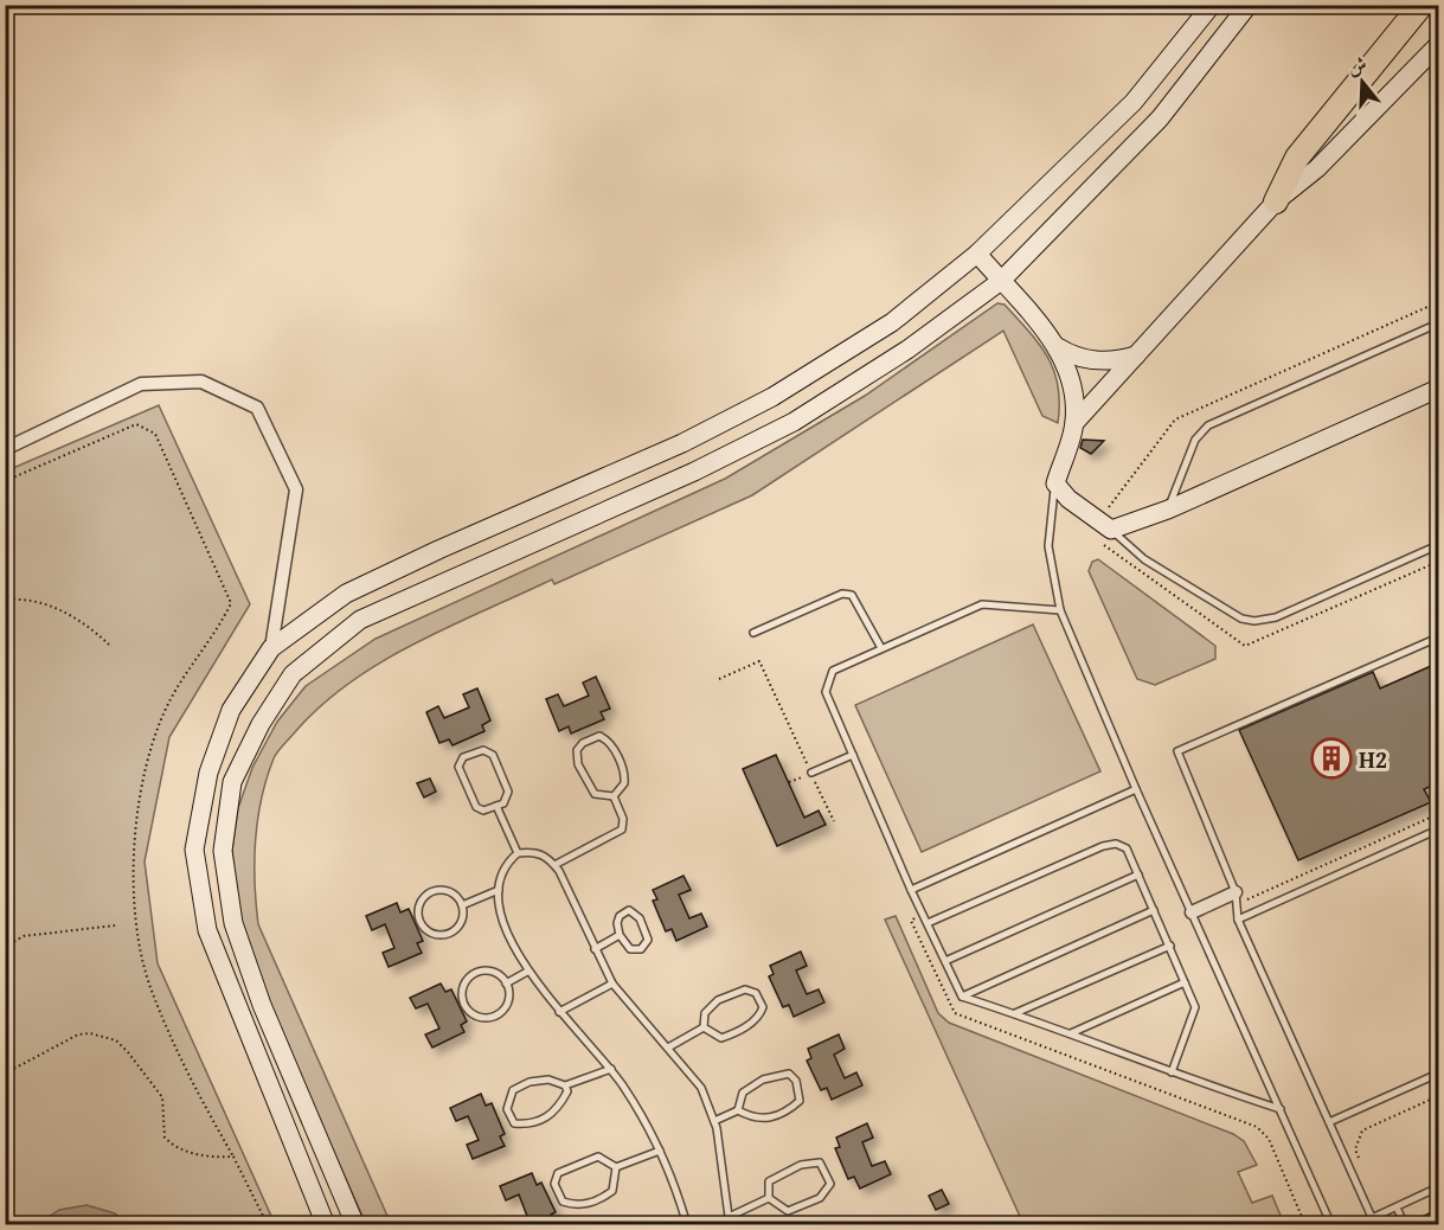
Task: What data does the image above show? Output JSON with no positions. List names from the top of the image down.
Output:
{
  "places": {
    "building": ["H2"]
  },
  "north": "top"
}
